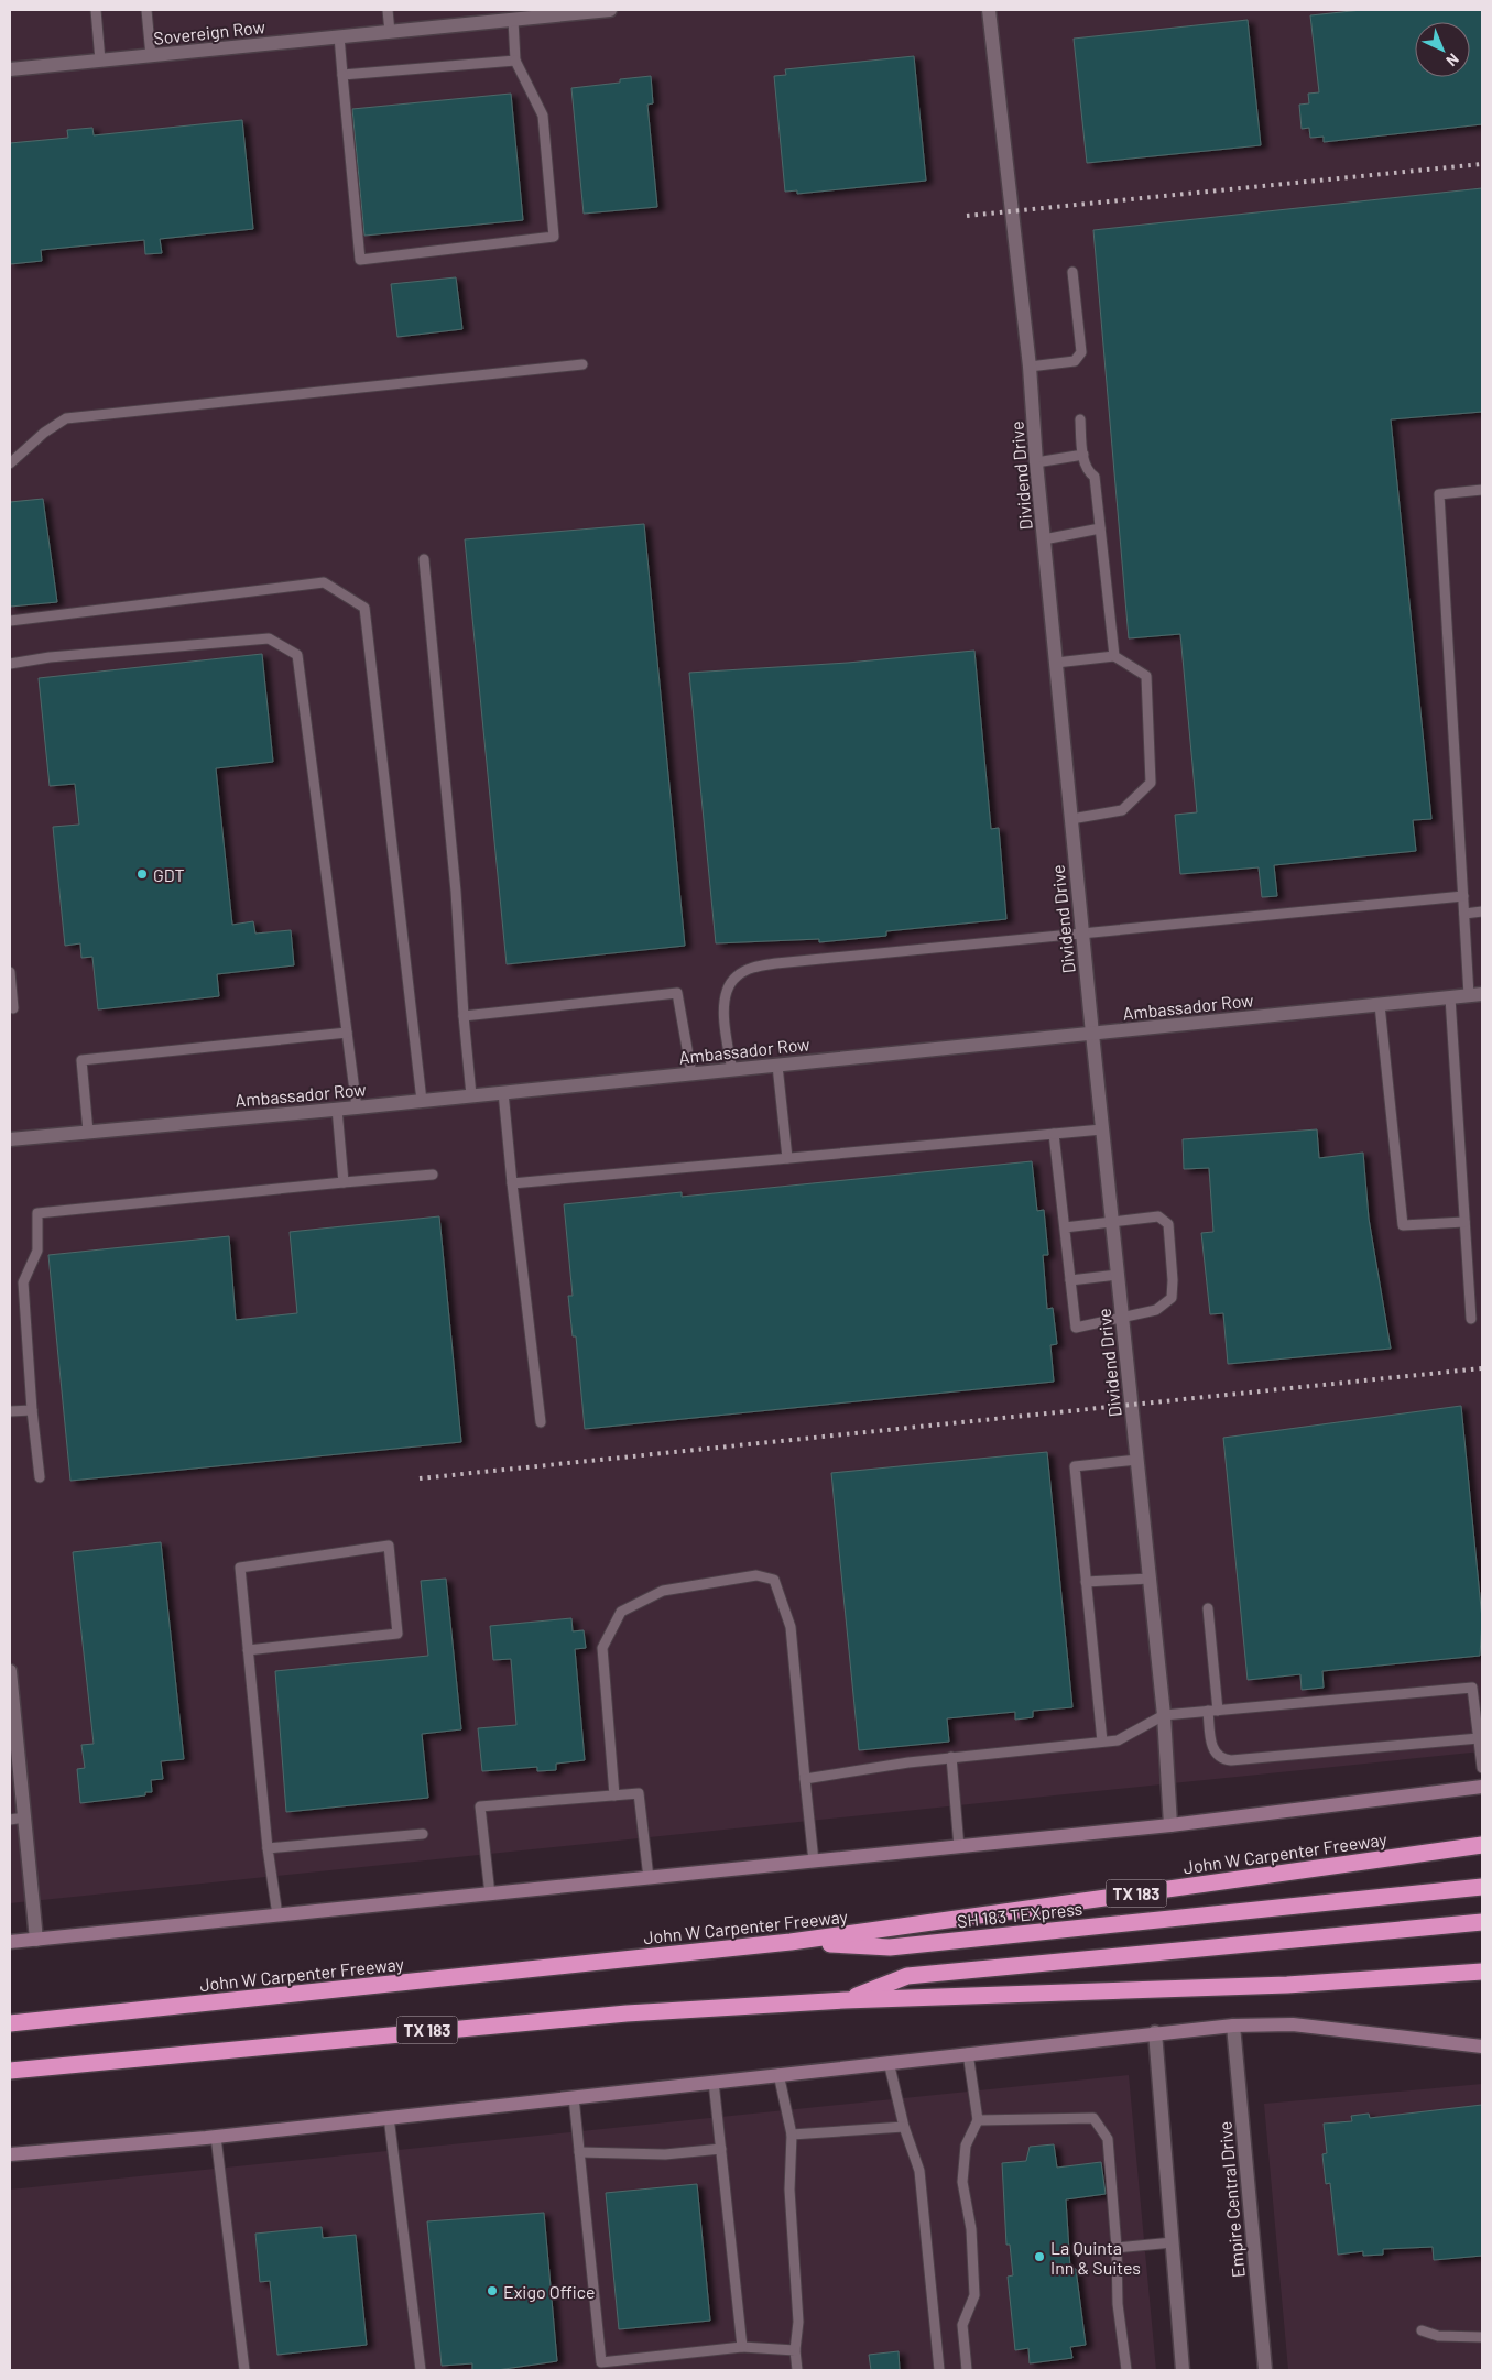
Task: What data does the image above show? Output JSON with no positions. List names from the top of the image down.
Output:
{
  "streets": {
    "highway": ["John W Carpenter Freeway", "TX 183", "SH 183 TEXpress"],
    "street": [
      "Sovereign Row",
      "Dividend Drive",
      "Ambassador Row",
      "Empire Central Drive"
    ]
  },
  "crossings": [
    ["Dividend Drive", "Ambassador Row"],
    ["John W Carpenter Freeway", "SH 183 TEXpress"]
  ],
  "places": ["GDT", "La Quinta Inn & Suites", "Exigo Office"],
  "north": "bottom right"
}
